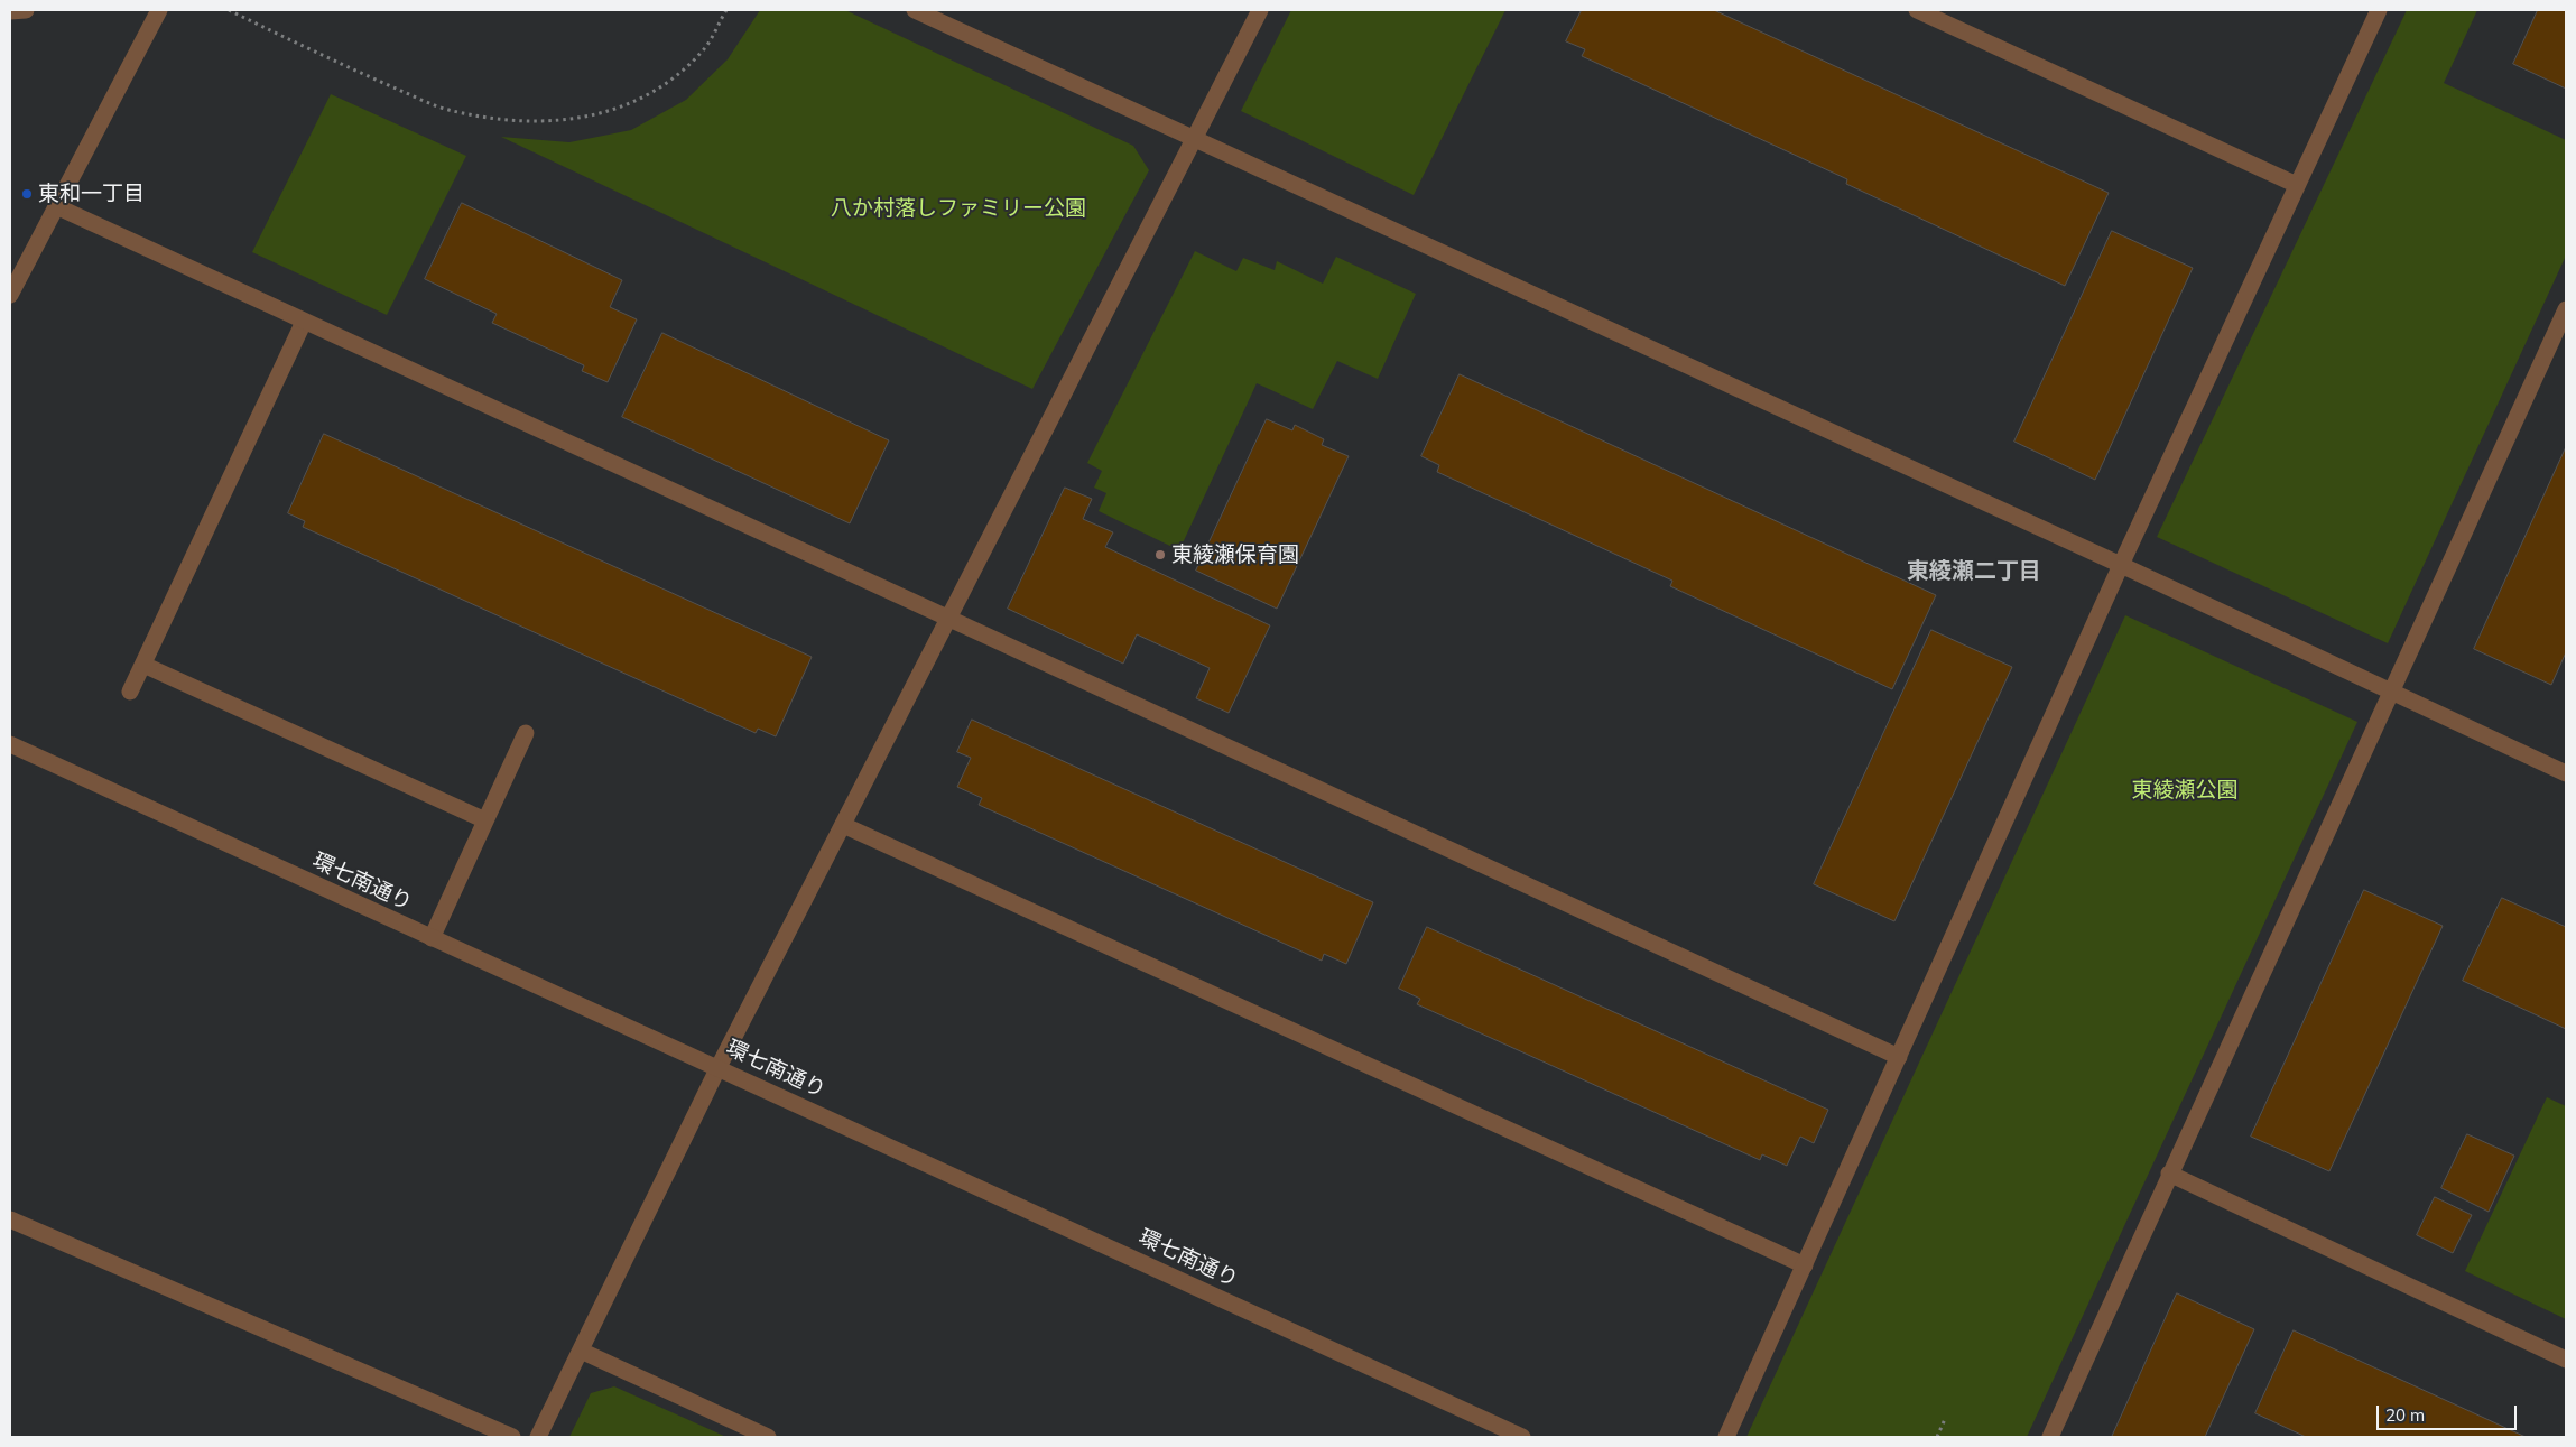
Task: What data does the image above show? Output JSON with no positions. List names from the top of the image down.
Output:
{
  "streets": {
    "street": ["環七南通り"]
  },
  "districts": ["東綾瀬二丁目"],
  "parks": ["八か村落しファミリー公園", "東綾瀬公園"],
  "places": ["東和一丁目", "東綾瀬保育園"],
  "scale_bar": "20 m"
}
